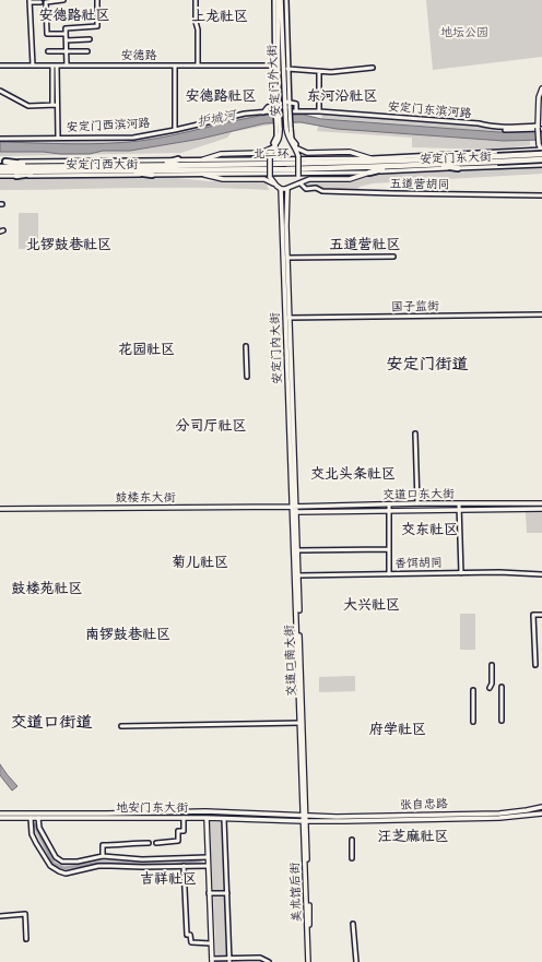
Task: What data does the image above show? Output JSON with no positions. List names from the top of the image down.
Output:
{
  "streets": {
    "highway": ["北二环"],
    "main road": [
      "安定门外大街",
      "安定门内大街",
      "交道口东大街",
      "鼓楼东大街",
      "交道口南大街",
      "张自忠路",
      "地安门东大街",
      "美术馆后街"
    ],
    "street": [
      "安德路",
      "安定门东滨河路",
      "安定门西滨河路",
      "安定门东大街",
      "安定门西大街",
      "五道营胡同",
      "国子监街",
      "香饵胡同"
    ]
  },
  "crossings": [
    ["安德路", "安定门外大街"],
    ["安定门东滨河路", "安定门西滨河路"],
    ["北二环", "安定门东大街"],
    ["安定门东大街", "安定门西大街"],
    ["国子监街", "安定门内大街"],
    ["安定门内大街", "交道口东大街"],
    ["安定门内大街", "鼓楼东大街"],
    ["安定门内大街", "交道口南大街"],
    ["交道口东大街", "鼓楼东大街"],
    ["交道口东大街", "交道口南大街"],
    ["鼓楼东大街", "交道口南大街"],
    ["香饵胡同", "交道口南大街"],
    ["交道口南大街", "张自忠路"],
    ["交道口南大街", "地安门东大街"],
    ["交道口南大街", "美术馆后街"],
    ["张自忠路", "地安门东大街"],
    ["张自忠路", "美术馆后街"],
    ["地安门东大街", "美术馆后街"]
  ],
  "districts": [
    "安德路社区",
    "上龙社区",
    "安德路社区",
    "东河沿社区",
    "北锣鼓巷社区",
    "五道营社区",
    "花园社区",
    "安定门街道",
    "分司厅社区",
    "交北头条社区",
    "交东社区",
    "菊儿社区",
    "鼓楼苑社区",
    "大兴社区",
    "南锣鼓巷社区",
    "交道口街道",
    "府学社区",
    "汪芝麻社区",
    "吉祥社区"
  ],
  "water": ["护城河"],
  "parks": ["地坛公园"]
}
